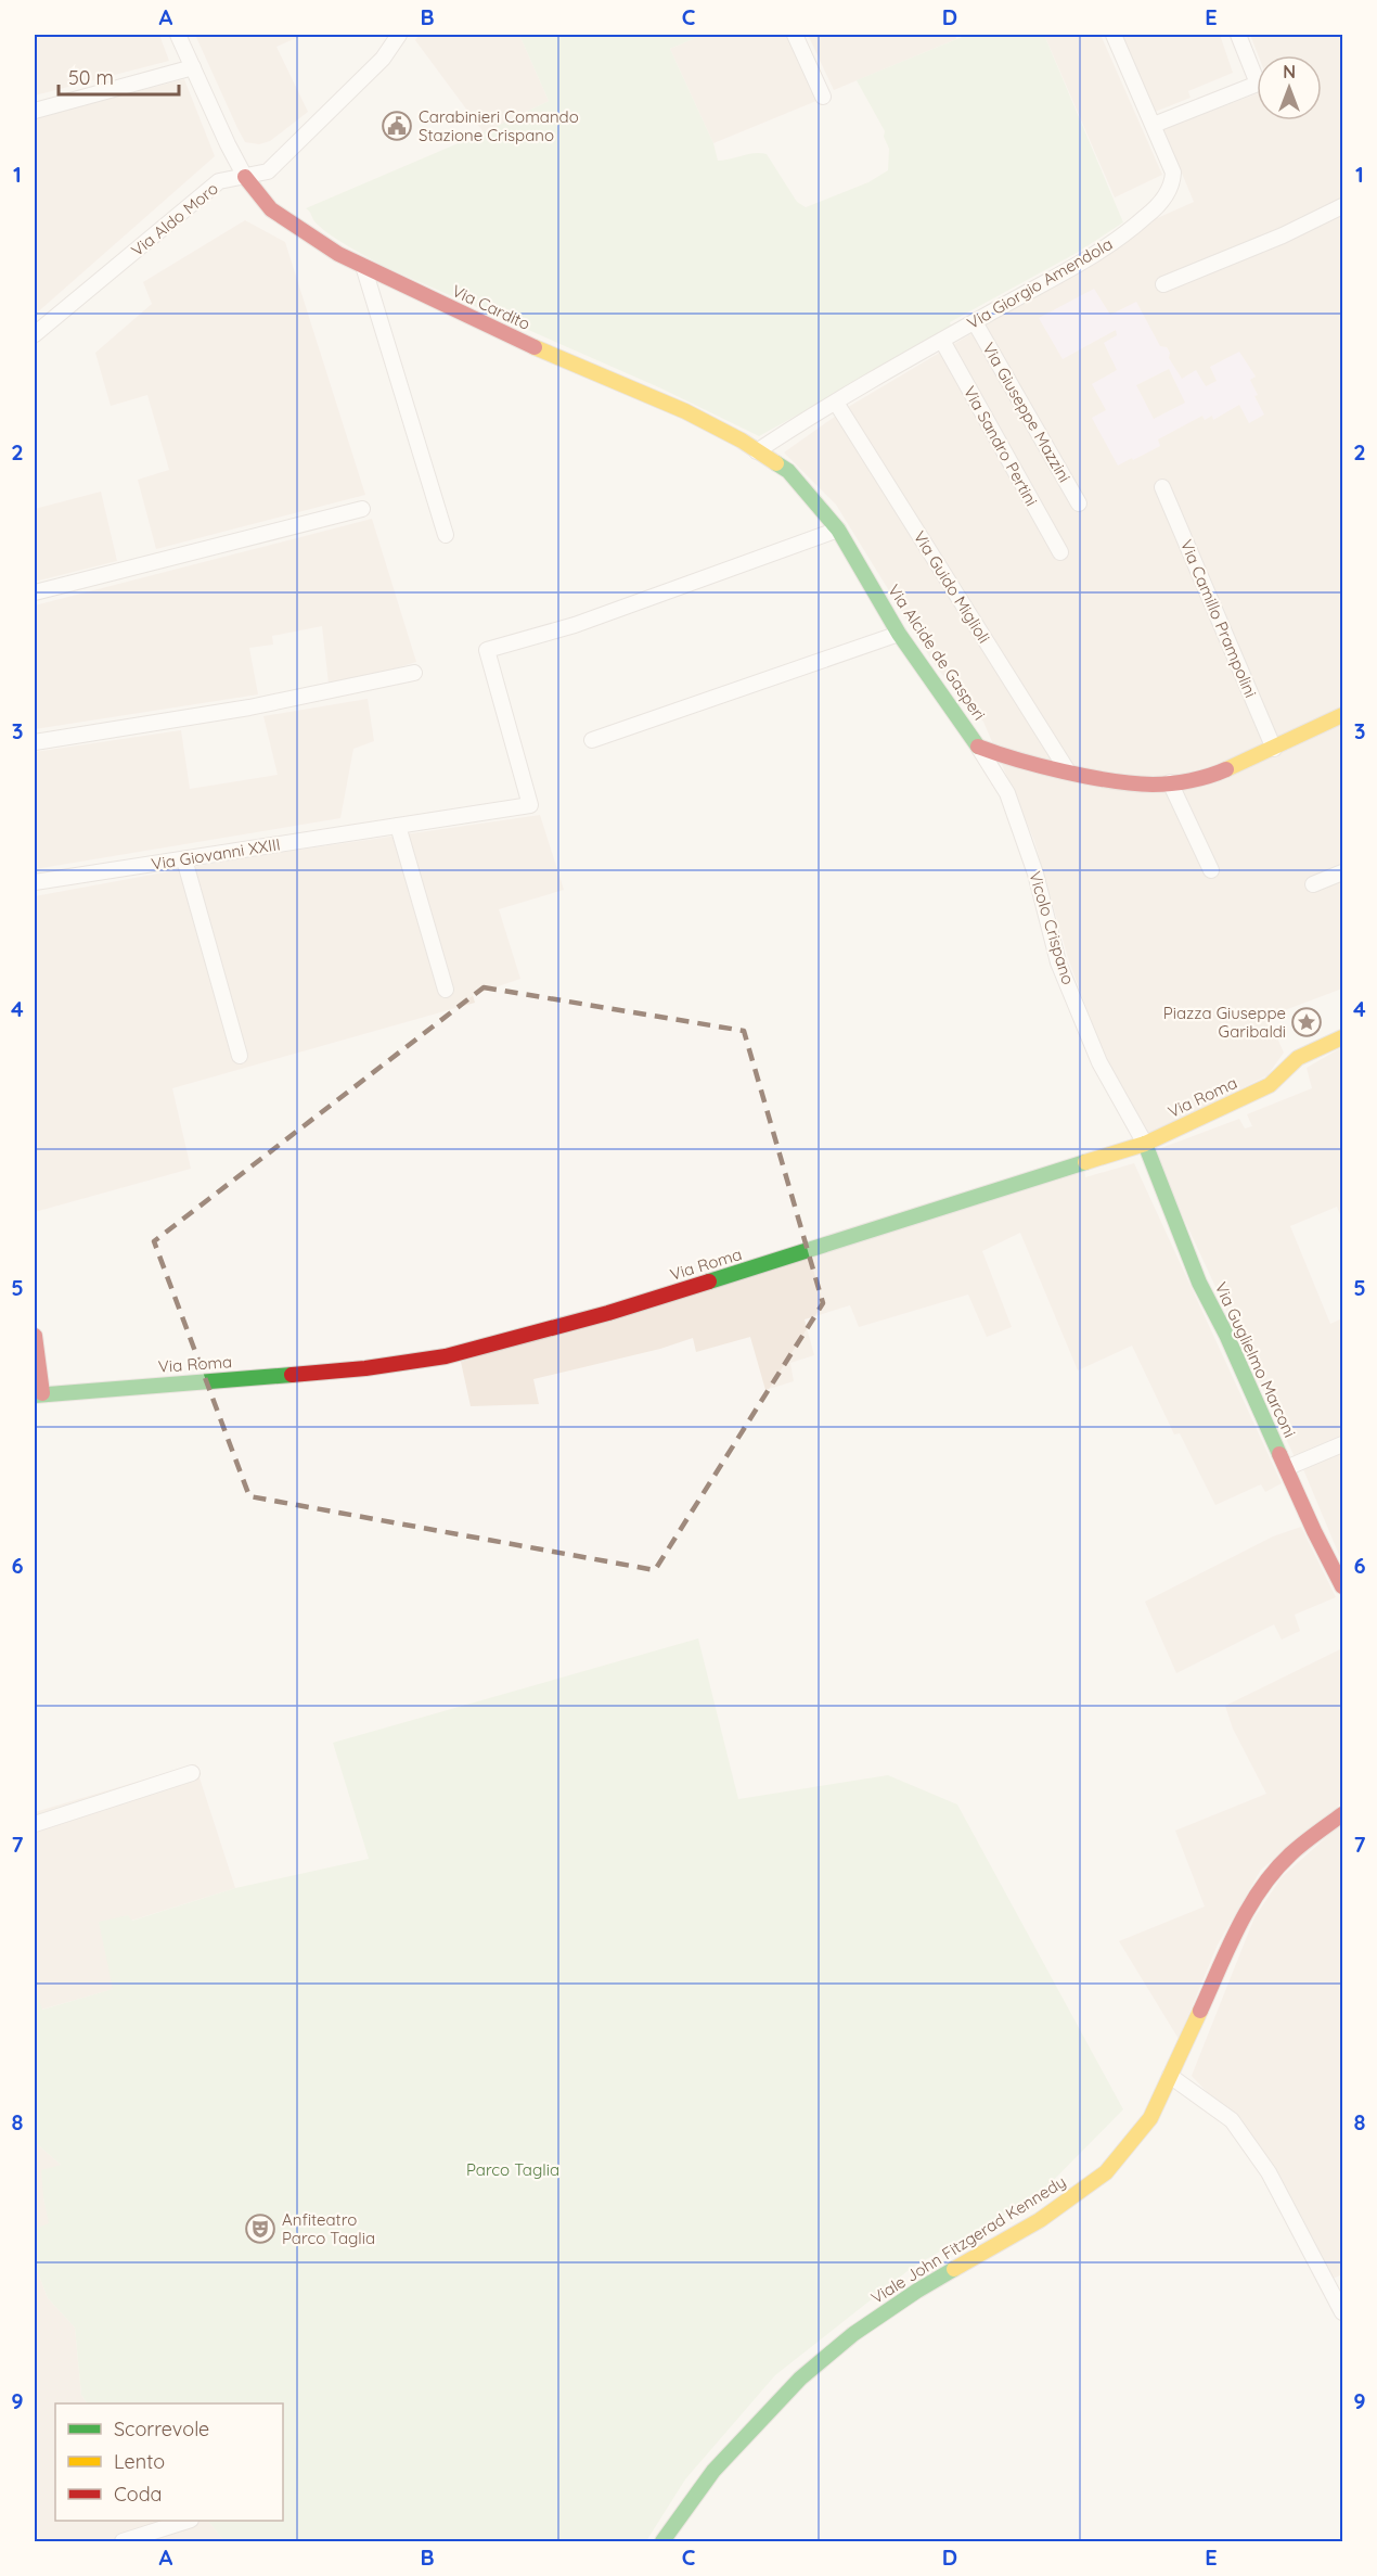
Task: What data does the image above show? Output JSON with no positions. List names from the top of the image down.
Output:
{
  "streets": {
    "street": [
      "Via Aldo Moro",
      "Via Giorgio Amendola",
      "Via Cardito",
      "Via Giuseppe Mazzini",
      "Via Sandro Pertini",
      "Via Guido Miglioli",
      "Via Camillo Prampolini",
      "Via Alcide de Gasperi",
      "Via Giovanni XXIII",
      "Vicolo Crispano",
      "Via Roma",
      "Via Guglielmo Marconi",
      "Viale John Fitzgerad Kennedy"
    ]
  },
  "crossings": [
    ["Via Aldo Moro", "Via Cardito"],
    ["Via Giorgio Amendola", "Via Giuseppe Mazzini"],
    ["Via Giorgio Amendola", "Via Sandro Pertini"],
    ["Via Giorgio Amendola", "Via Guido Miglioli"],
    ["Via Giorgio Amendola", "Via Alcide de Gasperi"],
    ["Via Cardito", "Via Alcide de Gasperi"],
    ["Via Guido Miglioli", "Via Alcide de Gasperi"],
    ["Via Camillo Prampolini", "Via Alcide de Gasperi"],
    ["Via Alcide de Gasperi", "Via Giovanni XXIII"],
    ["Via Alcide de Gasperi", "Vicolo Crispano"],
    ["Vicolo Crispano", "Via Roma"],
    ["Vicolo Crispano", "Via Guglielmo Marconi"],
    ["Via Roma", "Via Guglielmo Marconi"]
  ],
  "parks": ["Parco Taglia"],
  "places": {
    "public building": ["Carabinieri Comando Stazione Crispano"],
    "place": ["Piazza Giuseppe Garibaldi"],
    "theatre": ["Anfiteatro Parco Taglia"]
  },
  "legend": ["Scorrevole", "Lento", "Coda"],
  "scale_bar": "50 m",
  "north": "top",
  "grid": {
    "columns": [
      "A",
      "B",
      "C",
      "D",
      "E"
    ],
    "rows": [
      "1",
      "2",
      "3",
      "4",
      "5",
      "6",
      "7",
      "8",
      "9"
    ]
  }
}
